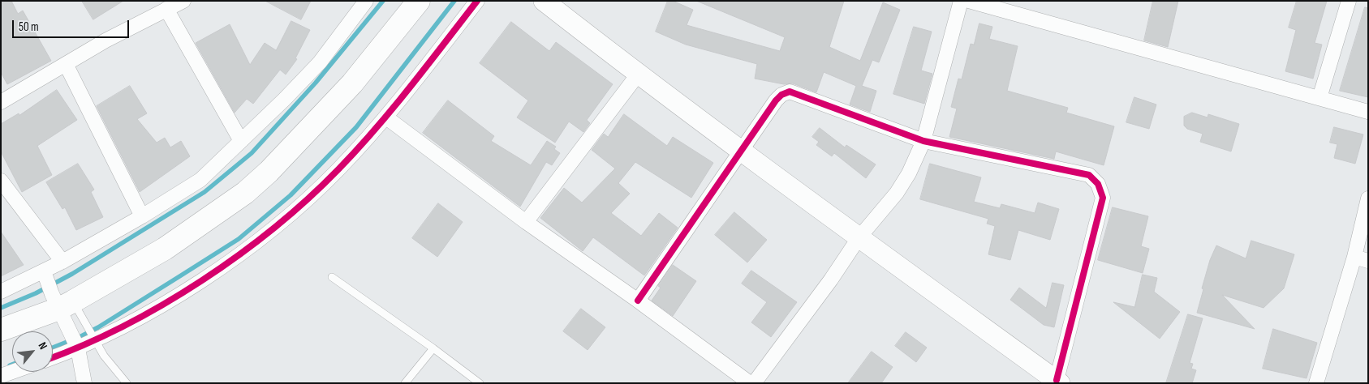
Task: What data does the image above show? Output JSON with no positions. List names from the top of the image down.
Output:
{
  "scale_bar": "50 m",
  "north": "top right"
}
